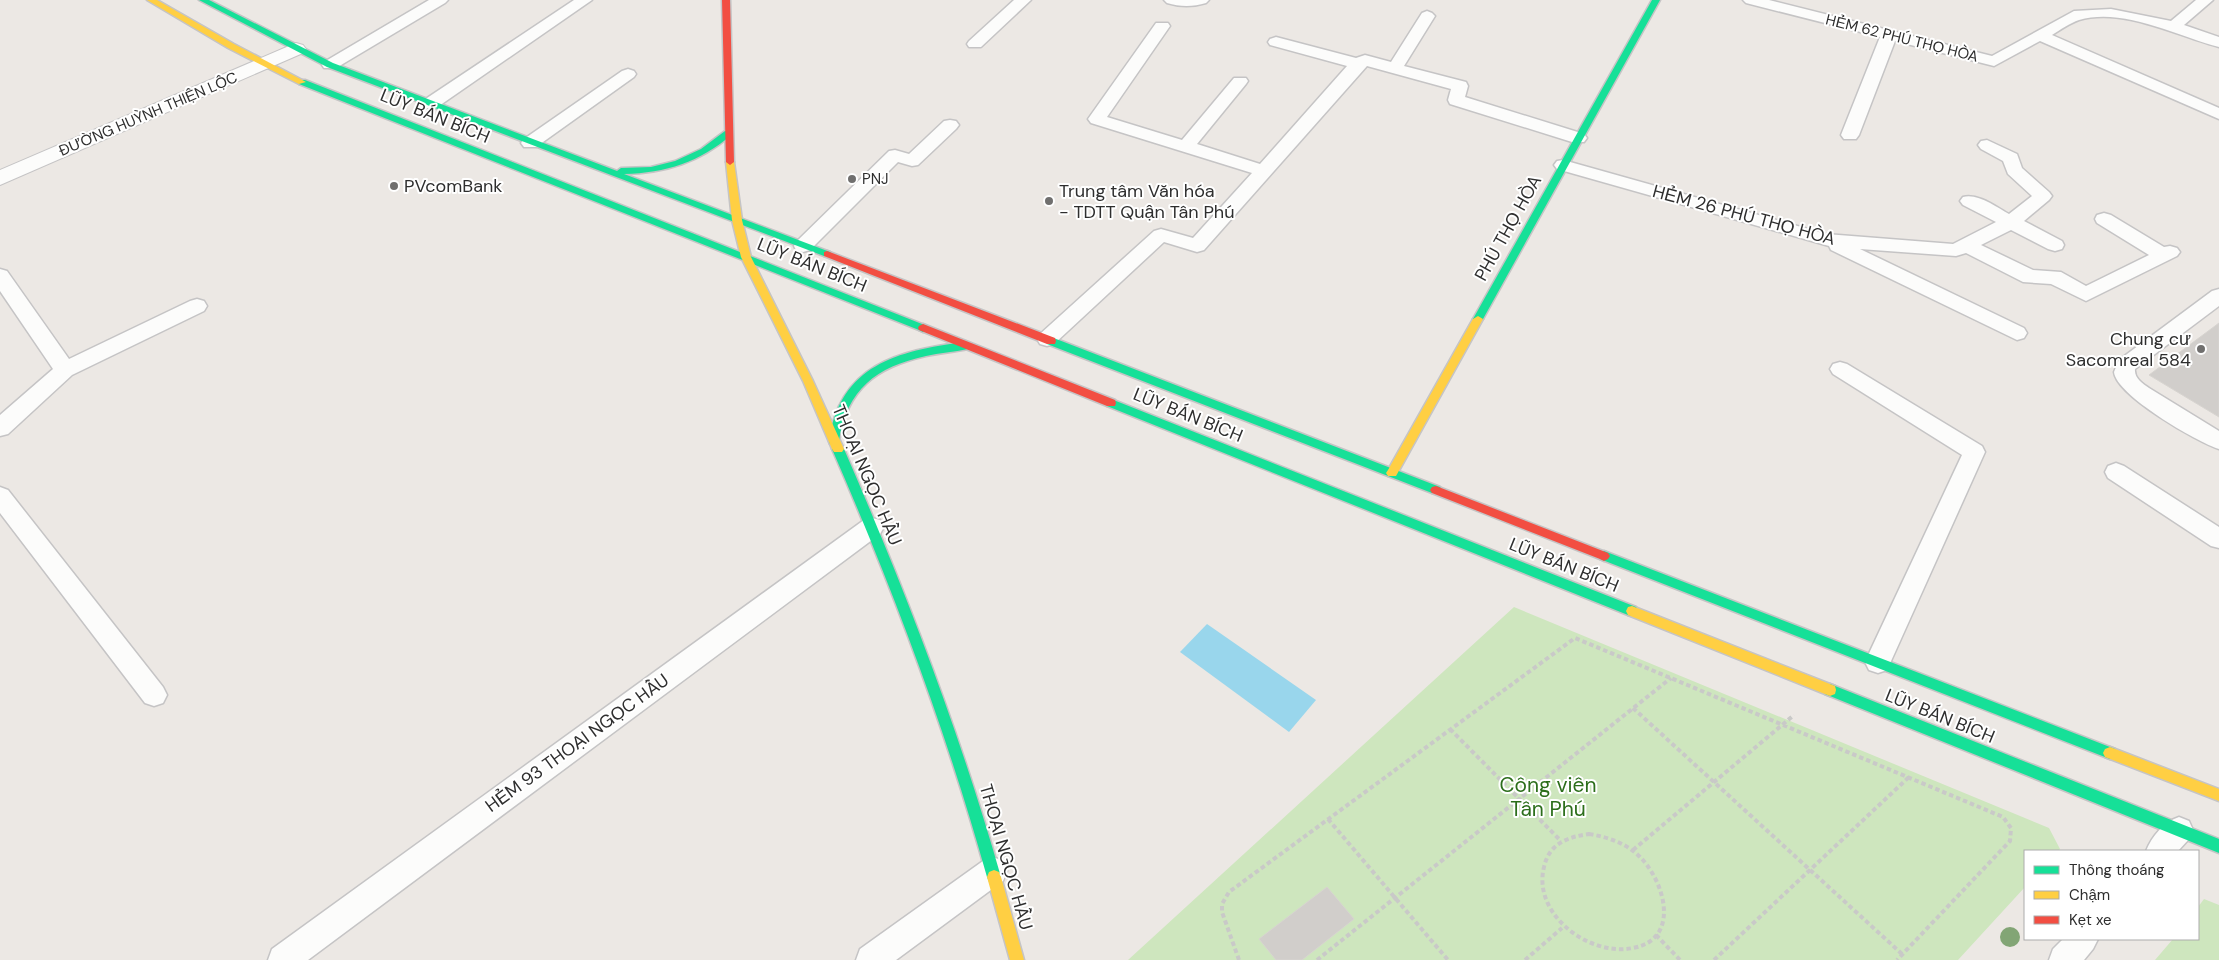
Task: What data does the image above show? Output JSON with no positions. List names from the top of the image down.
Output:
{
  "streets": {
    "main road": ["LŨY BÁN BÍCH", "PHÚ THỌ HÒA", "THOẠI NGỌC HẦU"],
    "street": ["ĐƯỜNG HUỲNH THIỆN LỘC"],
    "lane": ["HẺM 62 PHÚ THỌ HÒA", "HẺM 26 PHÚ THỌ HÒA", "HẺM 93 THOẠI NGỌC HẦU"]
  },
  "crossings": [
    ["ĐƯỜNG HUỲNH THIỆN LỘC", "LŨY BÁN BÍCH"],
    ["LŨY BÁN BÍCH", "PHÚ THỌ HÒA"],
    ["LŨY BÁN BÍCH", "THOẠI NGỌC HẦU"],
    ["HẺM 26 PHÚ THỌ HÒA", "PHÚ THỌ HÒA"],
    ["THOẠI NGỌC HẦU", "HẺM 93 THOẠI NGỌC HẦU"]
  ],
  "parks": ["Công viên Tân Phú"],
  "places": [
    "PNJ",
    "PVcomBank",
    "Trung tâm Văn hóa - TDTT Quận Tân Phú",
    "Chung cư Sacomreal 584"
  ],
  "legend": ["Thông thoáng", "Chậm", "Kẹt xe"]
}
